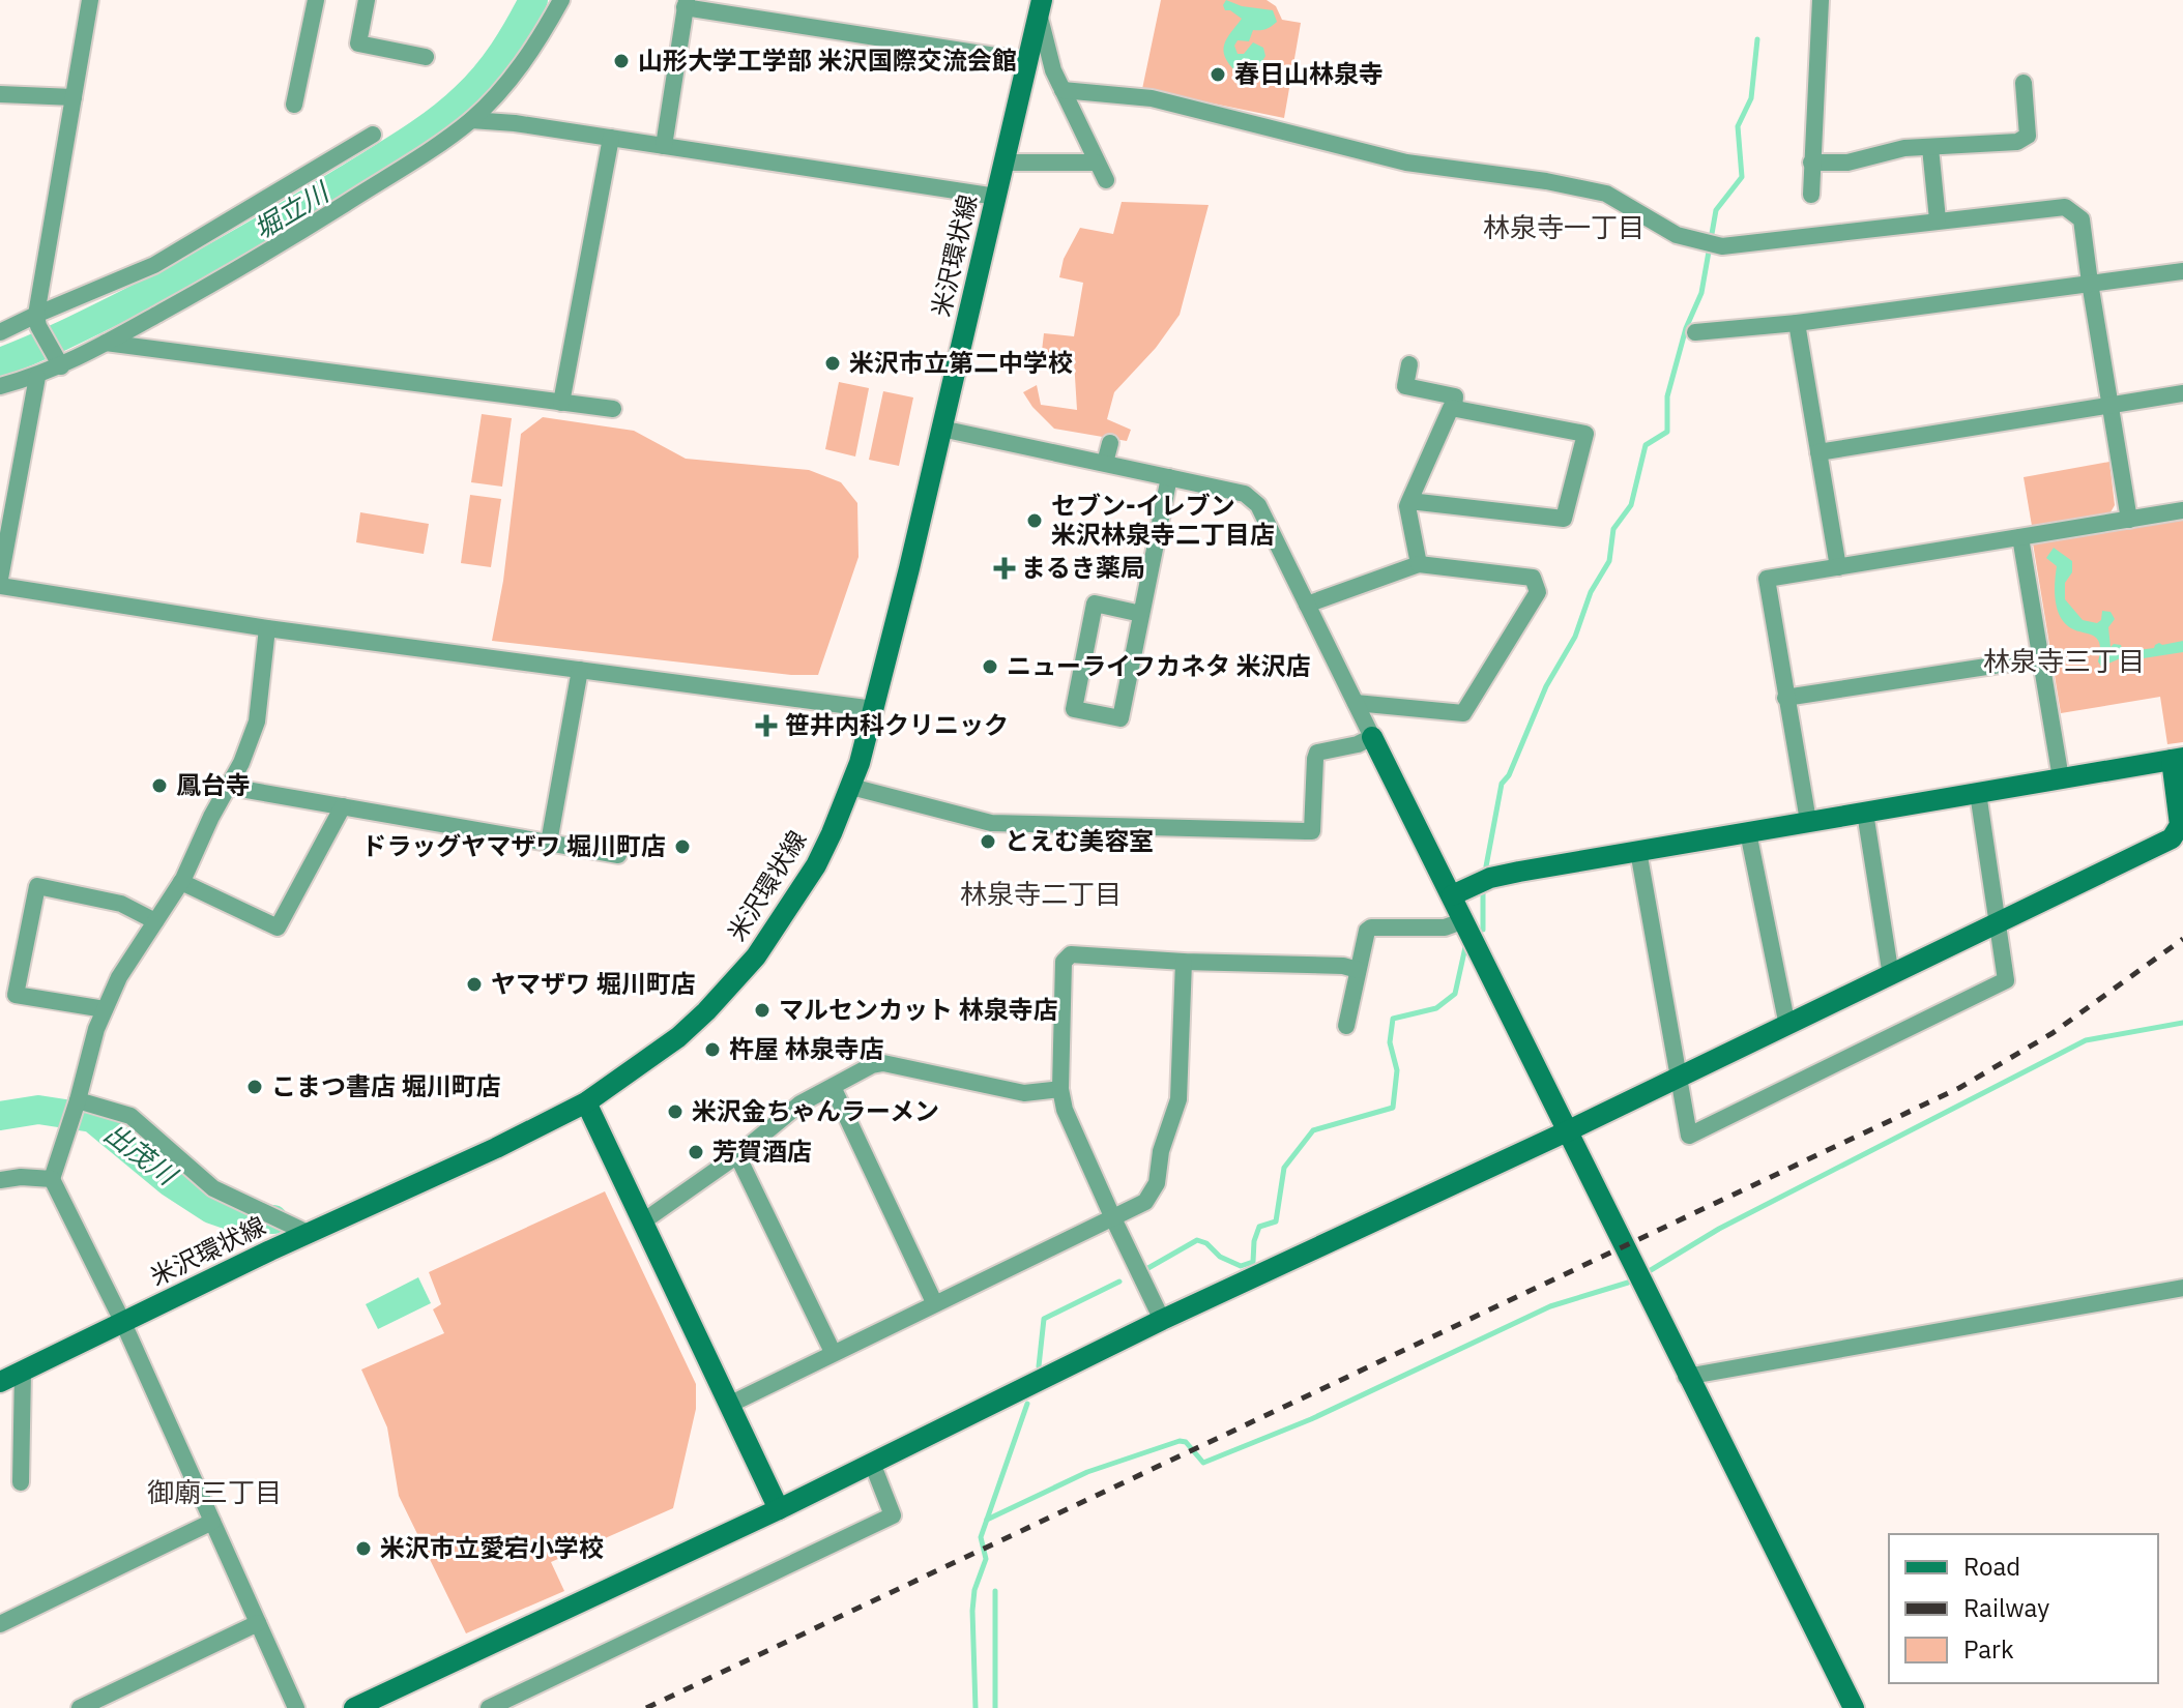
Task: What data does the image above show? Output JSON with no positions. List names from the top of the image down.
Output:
{
  "streets": {
    "street": ["米沢環状線"]
  },
  "districts": [
    "林泉寺一丁目",
    "林泉寺三丁目",
    "林泉寺二丁目",
    "御廟三丁目"
  ],
  "water": ["堀立川", "出茂川"],
  "places": {
    "other": [
      "山形大学工学部 米沢国際交流会館",
      "春日山林泉寺",
      "米沢市立第二中学校",
      "セブン-イレブン 米沢林泉寺二丁目店",
      "ニューライフカネタ 米沢店",
      "鳳台寺",
      "とえむ美容室",
      "ドラッグヤマザワ 堀川町店",
      "ヤマザワ 堀川町店",
      "マルセンカット 林泉寺店",
      "杵屋 林泉寺店",
      "こまつ書店 堀川町店",
      "米沢金ちゃんラーメン",
      "芳賀酒店",
      "米沢市立愛宕小学校"
    ],
    "health": ["まるき薬局", "笹井内科クリニック"]
  },
  "legend": ["Road", "Railway", "Park"]
}
